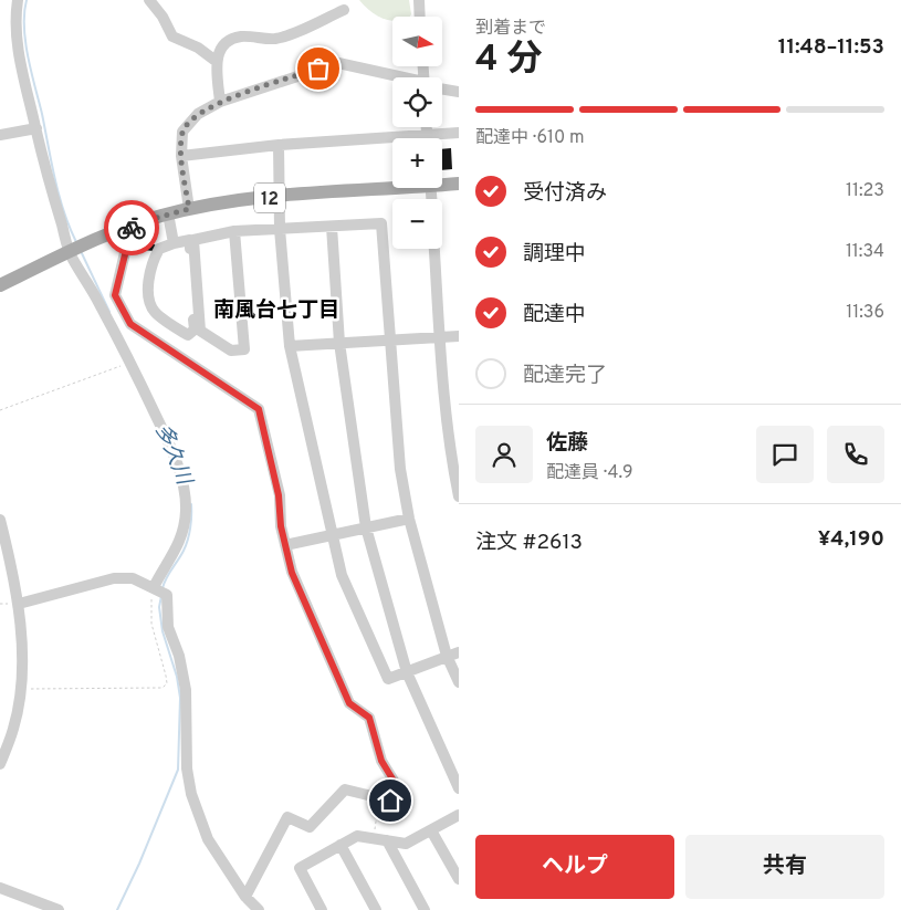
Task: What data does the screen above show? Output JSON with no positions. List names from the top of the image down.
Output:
{
  "streets": {
    "main road": ["12"]
  },
  "districts": ["南風台七丁目"],
  "water": ["多久川"],
  "north": "right",
  "page": {
    "heading": ["4 分", "到着まで", "11:48–11:53"],
    "panel": [
      "佐藤",
      "配達員 · 4.9",
      "注文 #2613",
      "¥4,190"
    ],
    "map_buttons": ["+", "−"],
    "bar": "配達中 · 610 m",
    "list": [
      ["受付済み", "11:23"],
      ["調理中", "11:34"],
      ["配達中", "11:36"],
      "配達完了"
    ],
    "buttons": ["ヘルプ", "共有"]
  }
}
